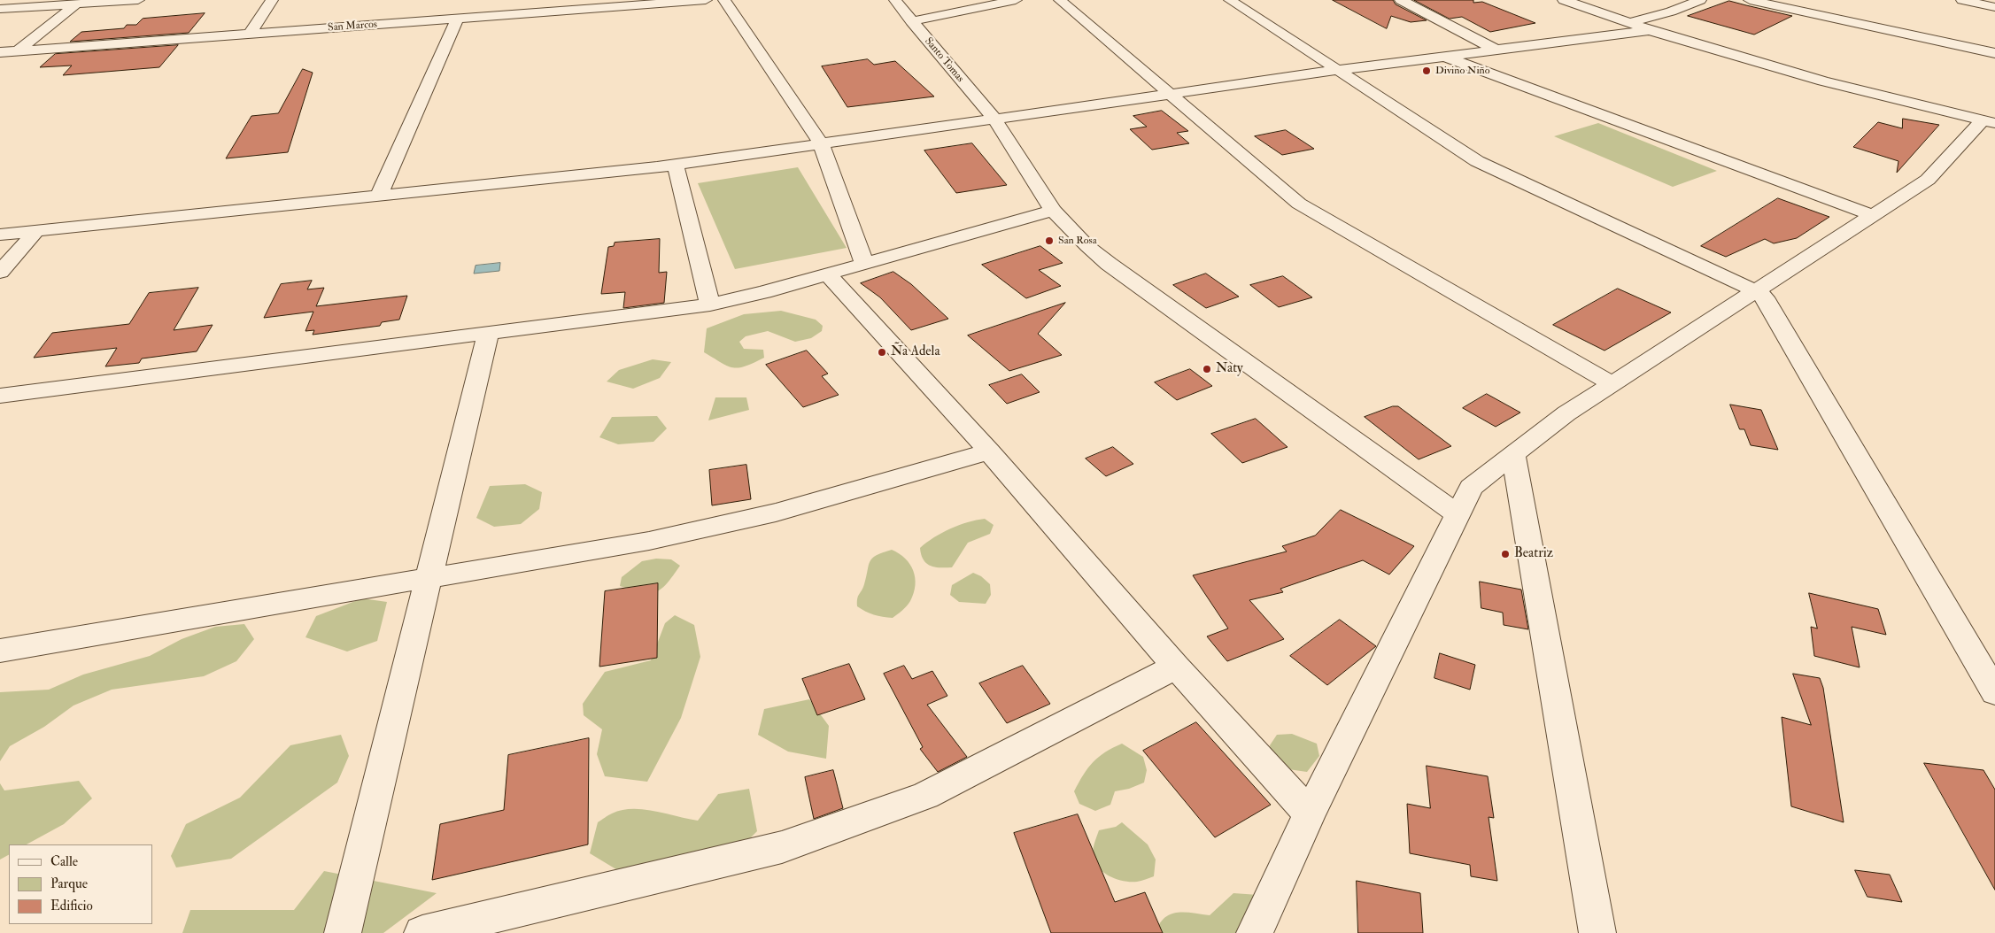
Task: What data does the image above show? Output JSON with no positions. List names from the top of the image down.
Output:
{
  "streets": {
    "street": ["San Marcos", "Santo Tomas"]
  },
  "places": [
    "Divino Niño",
    "San Rosa",
    "Ña Adela",
    "Naty",
    "Beatriz"
  ],
  "legend": ["Calle", "Parque", "Edificio"]
}
